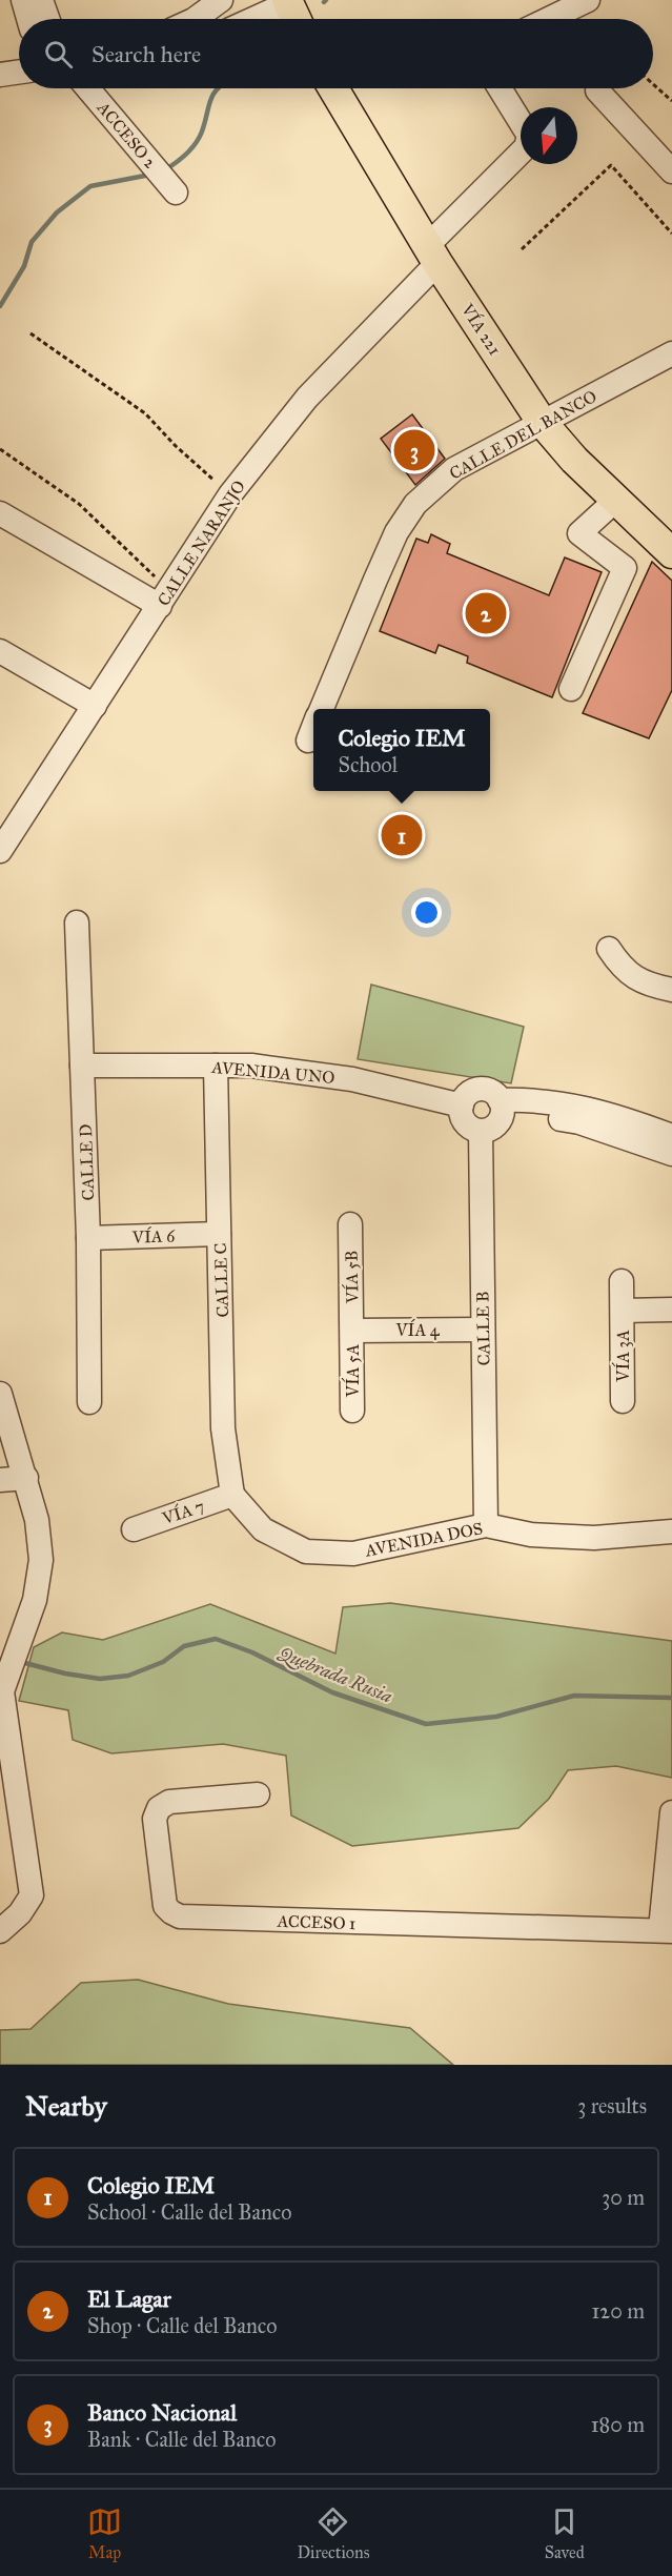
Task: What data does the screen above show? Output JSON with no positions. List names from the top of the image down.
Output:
{
  "streets": {
    "main road": ["VÍA 221"],
    "street": [
      "ACCESO 2",
      "CALLE DEL BANCO",
      "CALLE NARANJO",
      "AVENIDA UNO",
      "CALLE D",
      "VÍA 6",
      "VÍA 5B",
      "CALLE C",
      "CALLE B",
      "VÍA 4",
      "VÍA 3A",
      "VÍA 5A",
      "VÍA 7",
      "AVENIDA DOS",
      "ACCESO 1"
    ]
  },
  "crossings": [
    ["VÍA 221", "CALLE DEL BANCO"],
    ["VÍA 221", "CALLE NARANJO"],
    ["AVENIDA UNO", "CALLE D"],
    ["AVENIDA UNO", "CALLE C"],
    ["AVENIDA UNO", "CALLE B"],
    ["CALLE D", "VÍA 6"],
    ["VÍA 6", "CALLE C"],
    ["VÍA 5B", "VÍA 4"],
    ["VÍA 5B", "VÍA 5A"],
    ["CALLE C", "VÍA 7"],
    ["CALLE C", "AVENIDA DOS"],
    ["CALLE B", "VÍA 4"],
    ["CALLE B", "AVENIDA DOS"],
    ["VÍA 4", "VÍA 5A"],
    ["VÍA 7", "AVENIDA DOS"]
  ],
  "water": ["Quebrada Rusia"],
  "north": "bottom",
  "page": {
    "search": "Search here",
    "pins": ["3", "2", "1"],
    "popup": ["Colegio IEM", "School"],
    "heading": ["Nearby", "3 results"],
    "list": [
      {
        "mark": "1",
        "name": "Colegio IEM",
        "note": "School · Calle del Banco",
        "value": "30 m"
      },
      {
        "mark": "2",
        "name": "El Lagar",
        "note": "Shop · Calle del Banco",
        "value": "120 m"
      },
      {
        "mark": "3",
        "name": "Banco Nacional",
        "note": "Bank · Calle del Banco",
        "value": "180 m"
      }
    ],
    "nav": ["Map", "Directions", "Saved"]
  }
}
